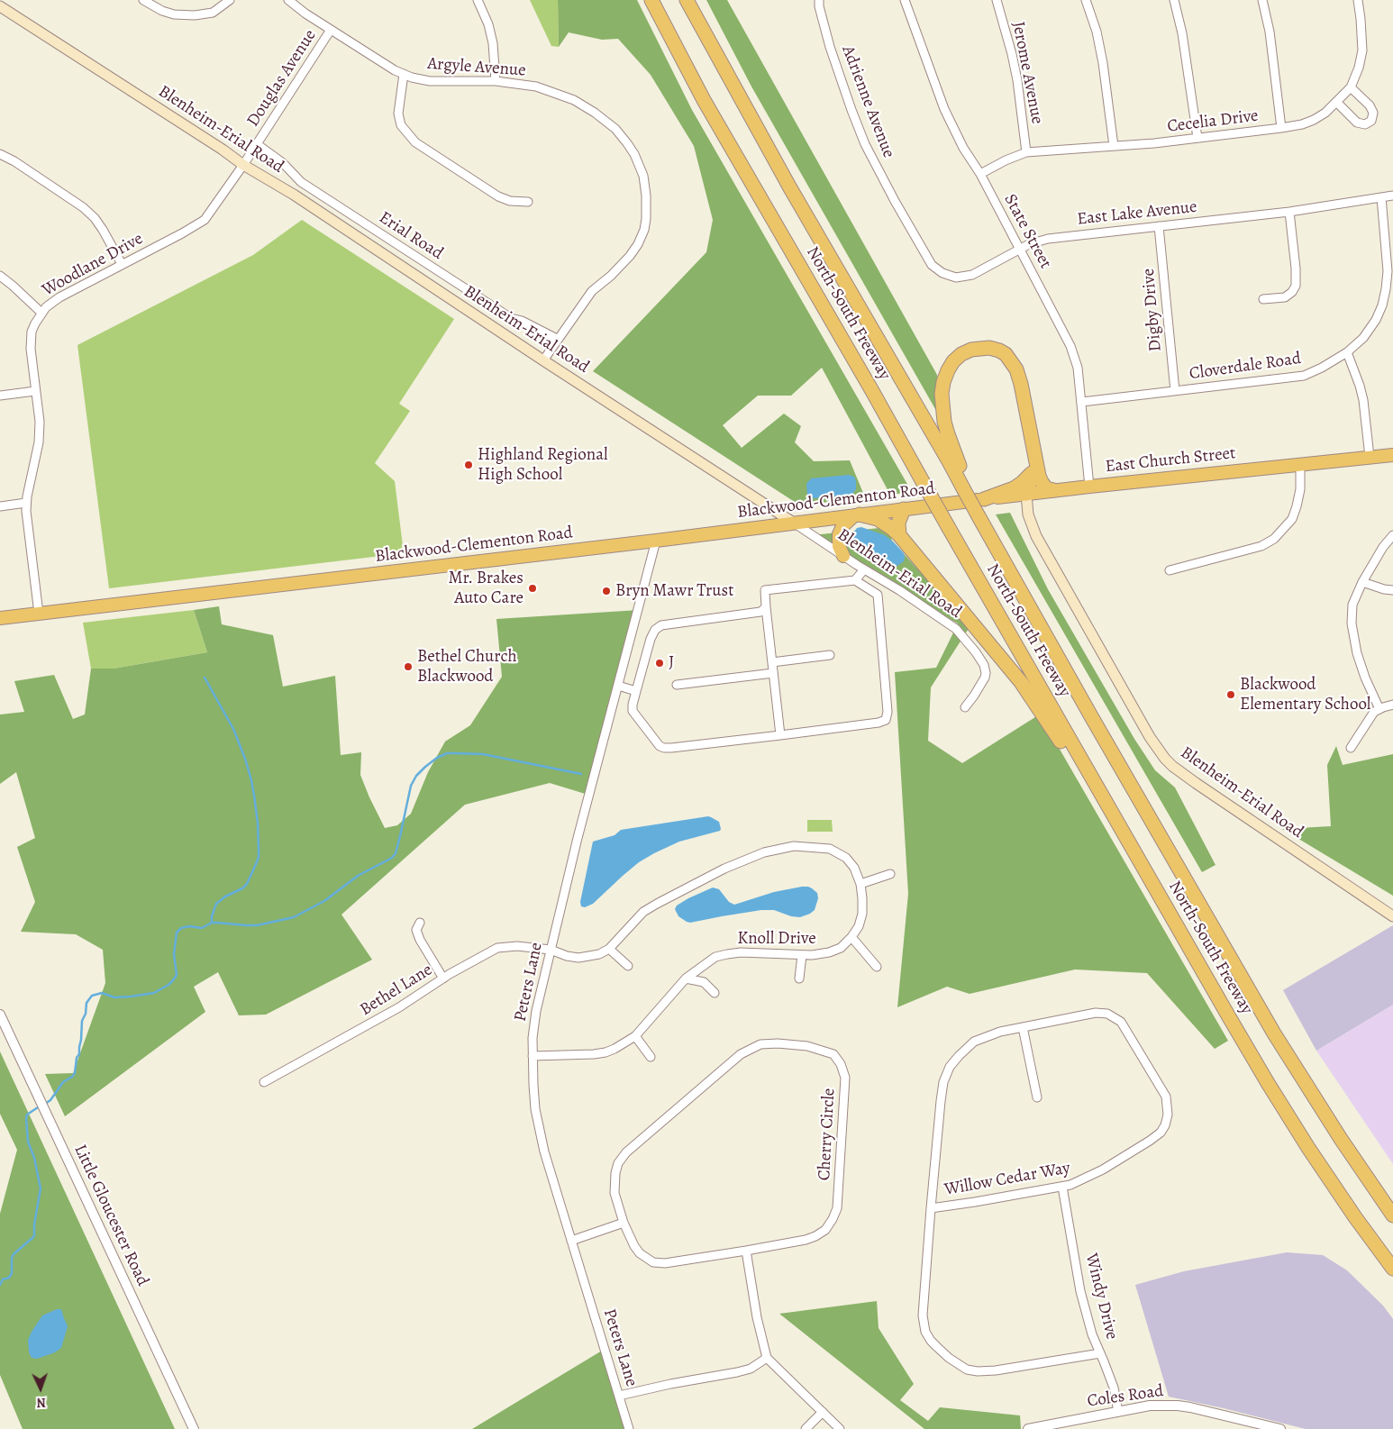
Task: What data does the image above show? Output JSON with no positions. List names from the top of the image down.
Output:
{
  "streets": {
    "highway": ["North-South Freeway"],
    "main road": ["Blenheim-Erial Road", "East Church Street", "Blackwood-Clementon Road"],
    "street": [
      "Argyle Avenue",
      "Jerome Avenue",
      "Douglas Avenue",
      "Adrienne Avenue",
      "Cecelia Drive",
      "East Lake Avenue",
      "State Street",
      "Erial Road",
      "Woodlane Drive",
      "Digby Drive",
      "Cloverdale Road",
      "Knoll Drive",
      "Peters Lane",
      "Bethel Lane",
      "Cherry Circle",
      "Willow Cedar Way",
      "Little Gloucester Road",
      "Windy Drive",
      "Coles Road"
    ]
  },
  "crossings": [
    ["Argyle Avenue", "Douglas Avenue"],
    ["Argyle Avenue", "Blenheim-Erial Road"],
    ["Argyle Avenue", "Erial Road"],
    ["Jerome Avenue", "Cecelia Drive"],
    ["Douglas Avenue", "Blenheim-Erial Road"],
    ["Douglas Avenue", "Erial Road"],
    ["Douglas Avenue", "Woodlane Drive"],
    ["Adrienne Avenue", "East Lake Avenue"],
    ["Cecelia Drive", "State Street"],
    ["Blenheim-Erial Road", "Woodlane Drive"],
    ["Blenheim-Erial Road", "East Church Street"],
    ["Blenheim-Erial Road", "Blackwood-Clementon Road"],
    ["East Lake Avenue", "State Street"],
    ["East Lake Avenue", "Digby Drive"],
    ["East Lake Avenue", "Cloverdale Road"],
    ["State Street", "Cloverdale Road"],
    ["State Street", "East Church Street"],
    ["Woodlane Drive", "Blackwood-Clementon Road"],
    ["Digby Drive", "Cloverdale Road"],
    ["East Church Street", "Blackwood-Clementon Road"],
    ["Blackwood-Clementon Road", "Peters Lane"],
    ["Knoll Drive", "Peters Lane"],
    ["Knoll Drive", "Bethel Lane"],
    ["Peters Lane", "Bethel Lane"],
    ["Willow Cedar Way", "Windy Drive"],
    ["Windy Drive", "Coles Road"]
  ],
  "places": [
    "Highland Regional High School",
    "Mr. Brakes Auto Care",
    "Bryn Mawr Trust",
    "J",
    "Bethel Church Blackwood",
    "Blackwood Elementary School"
  ],
  "north": "bottom"
}
